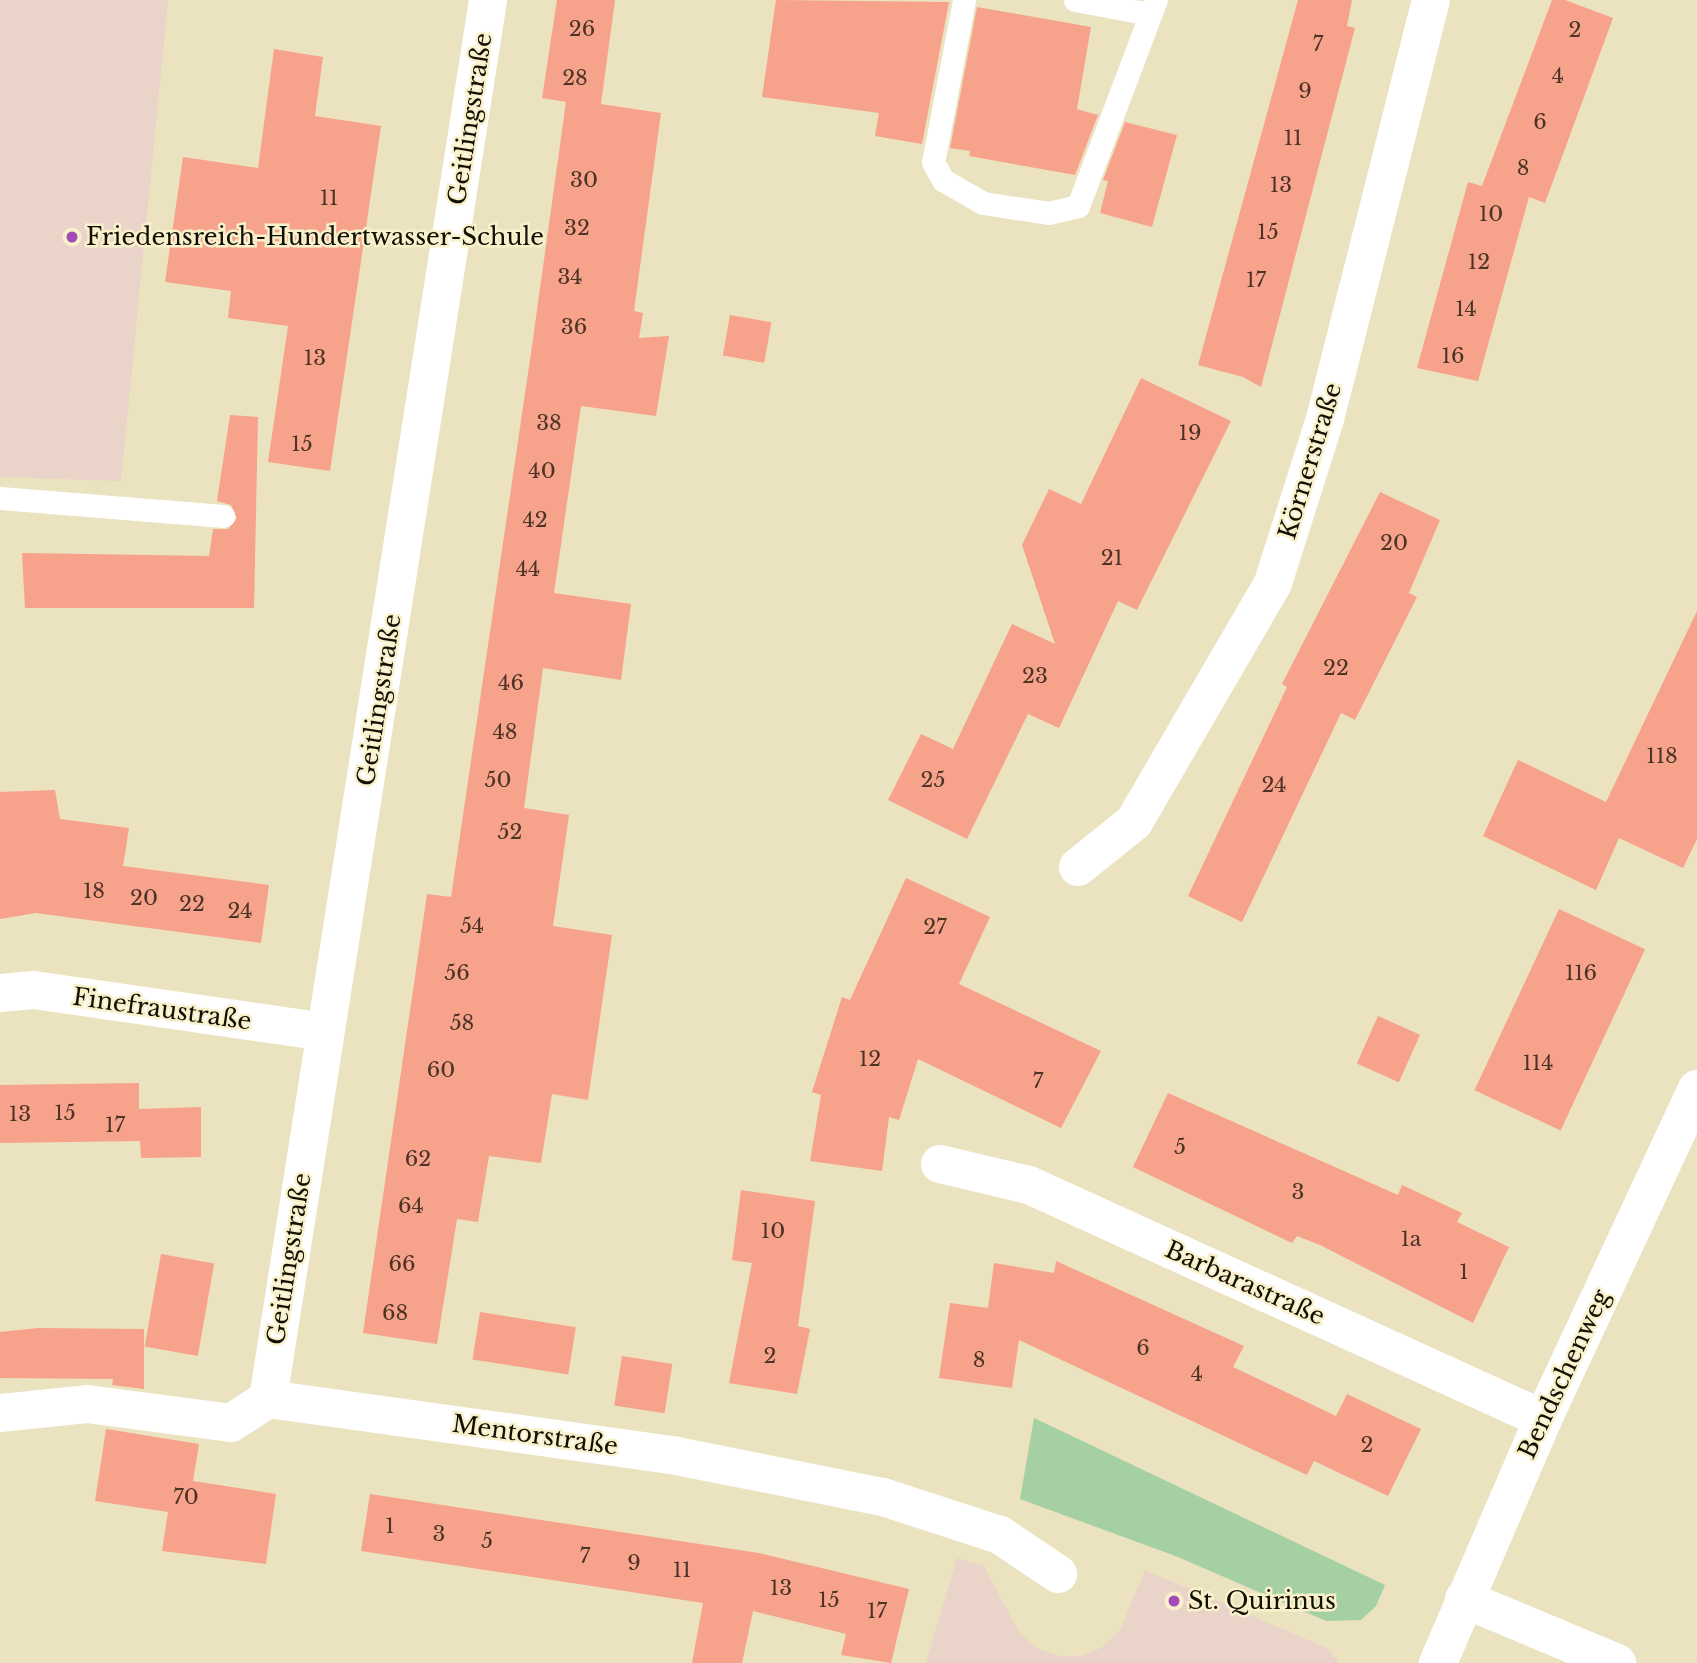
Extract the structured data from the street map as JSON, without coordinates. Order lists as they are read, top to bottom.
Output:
{
  "streets": {
    "street": [
      "Geitlingstraße",
      "Körnerstraße",
      "Finefraustraße",
      "Barbarastraße",
      "Bendschenweg",
      "Mentorstraße"
    ]
  },
  "crossings": [
    ["Geitlingstraße", "Finefraustraße"],
    ["Geitlingstraße", "Mentorstraße"],
    ["Barbarastraße", "Bendschenweg"]
  ],
  "places": ["Friedensreich-Hundertwasser-Schule", "St. Quirinus"],
  "house_numbers": [
    "26",
    "2",
    "7",
    "4",
    "28",
    "9",
    "6",
    "11",
    "8",
    "30",
    "13",
    "11",
    "10",
    "32",
    "15",
    "12",
    "34",
    "17",
    "14",
    "36",
    "16",
    "13",
    "38",
    "19",
    "15",
    "40",
    "42",
    "20",
    "21",
    "44",
    "22",
    "23",
    "46",
    "48",
    "118",
    "50",
    "25",
    "24",
    "52",
    "18",
    "20",
    "22",
    "24",
    "54",
    "27",
    "56",
    "116",
    "58",
    "12",
    "114",
    "60",
    "7",
    "15",
    "13",
    "17",
    "5",
    "62",
    "3",
    "64",
    "10",
    "1a",
    "66",
    "1",
    "68",
    "6",
    "2",
    "8",
    "4",
    "2",
    "70",
    "1",
    "3",
    "5",
    "7",
    "9",
    "11",
    "13",
    "15",
    "17"
  ]
}
